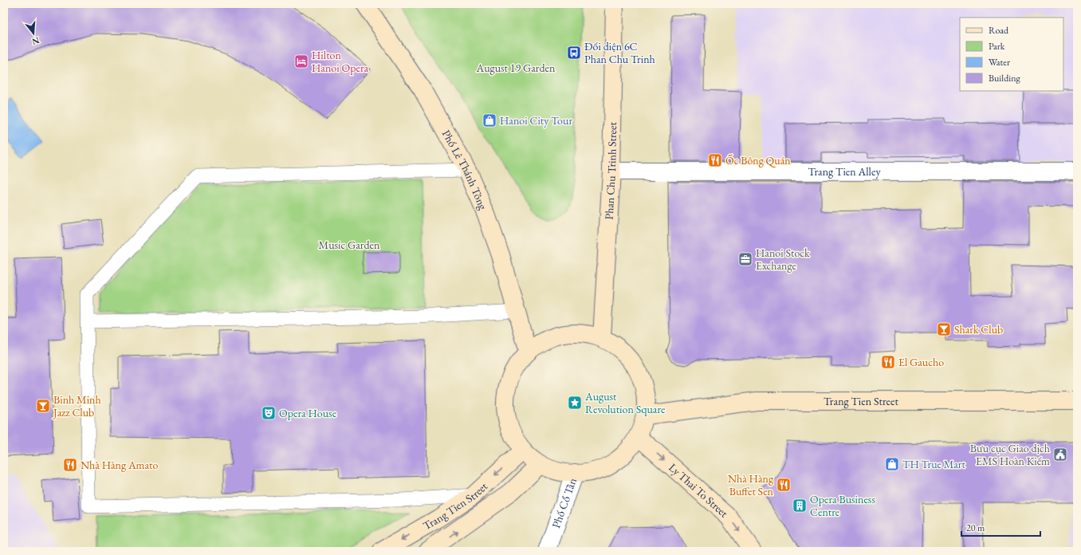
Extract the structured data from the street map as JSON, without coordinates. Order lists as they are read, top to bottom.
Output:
{
  "streets": {
    "main road": [
      "Phố Lê Thánh Tông",
      "Phan Chu Trinh Street",
      "Trang Tien Street",
      "Ly Thai To Street"
    ],
    "street": ["Trang Tien Alley", "Phố Cổ Tân"]
  },
  "crossings": [
    ["Phan Chu Trinh Street", "Trang Tien Alley"]
  ],
  "one_way": ["Ly Thai To Street"],
  "parks": ["August 19 Garden", "Music Garden"],
  "places": {
    "bus stop": ["Đối diện 6C Phan Chu Trinh"],
    "hotel": ["Hilton Hanoi Opera"],
    "shop": ["Hanoi City Tour", "TH True Mart"],
    "restaurant": [
      "Ốc Bông Quán",
      "El Gaucho",
      "Nhà Hàng Amato",
      "Nhà Hàng Buffet Sen"
    ],
    "office": ["Hanoi Stock Exchange"],
    "bar": ["Shark Club", "Binh Minh Jazz Club"],
    "place": ["August Revolution Square"],
    "theatre": ["Opera House"],
    "public building": ["Bưu cục Giao dịch EMS Hoàn Kiếm"],
    "building": ["Opera Business Centre"]
  },
  "legend": [
    "Road",
    "Park",
    "Water",
    "Building"
  ],
  "scale_bar": "20 m",
  "north": "bottom"
}
